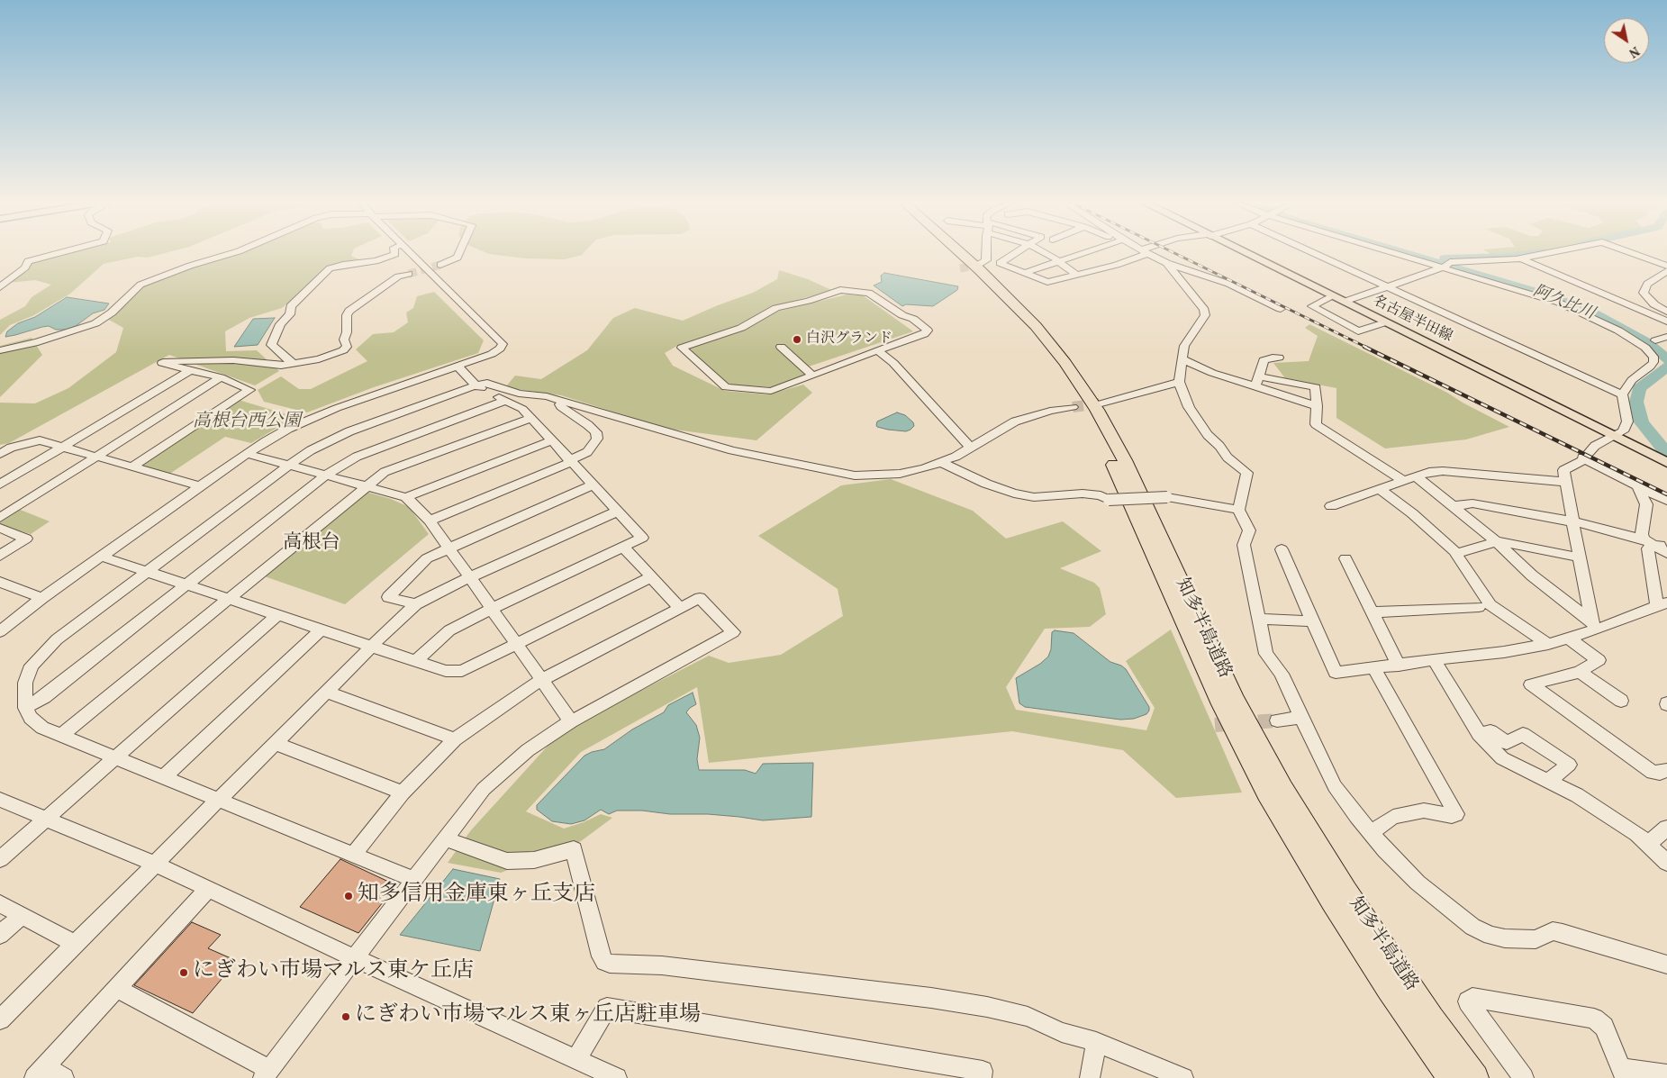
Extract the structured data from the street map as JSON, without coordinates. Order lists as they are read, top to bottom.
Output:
{
  "streets": {
    "highway": ["知多半島道路"],
    "main road": ["名古屋半田線"]
  },
  "districts": ["高根台"],
  "water": ["阿久比川"],
  "parks": ["高根台西公園"],
  "places": [
    "白沢グランド",
    "知多信用金庫東ヶ丘支店",
    "にぎわい市場マルス東ケ丘店",
    "にぎわい市場マルス東ヶ丘店駐車場"
  ],
  "north": "bottom right"
}
